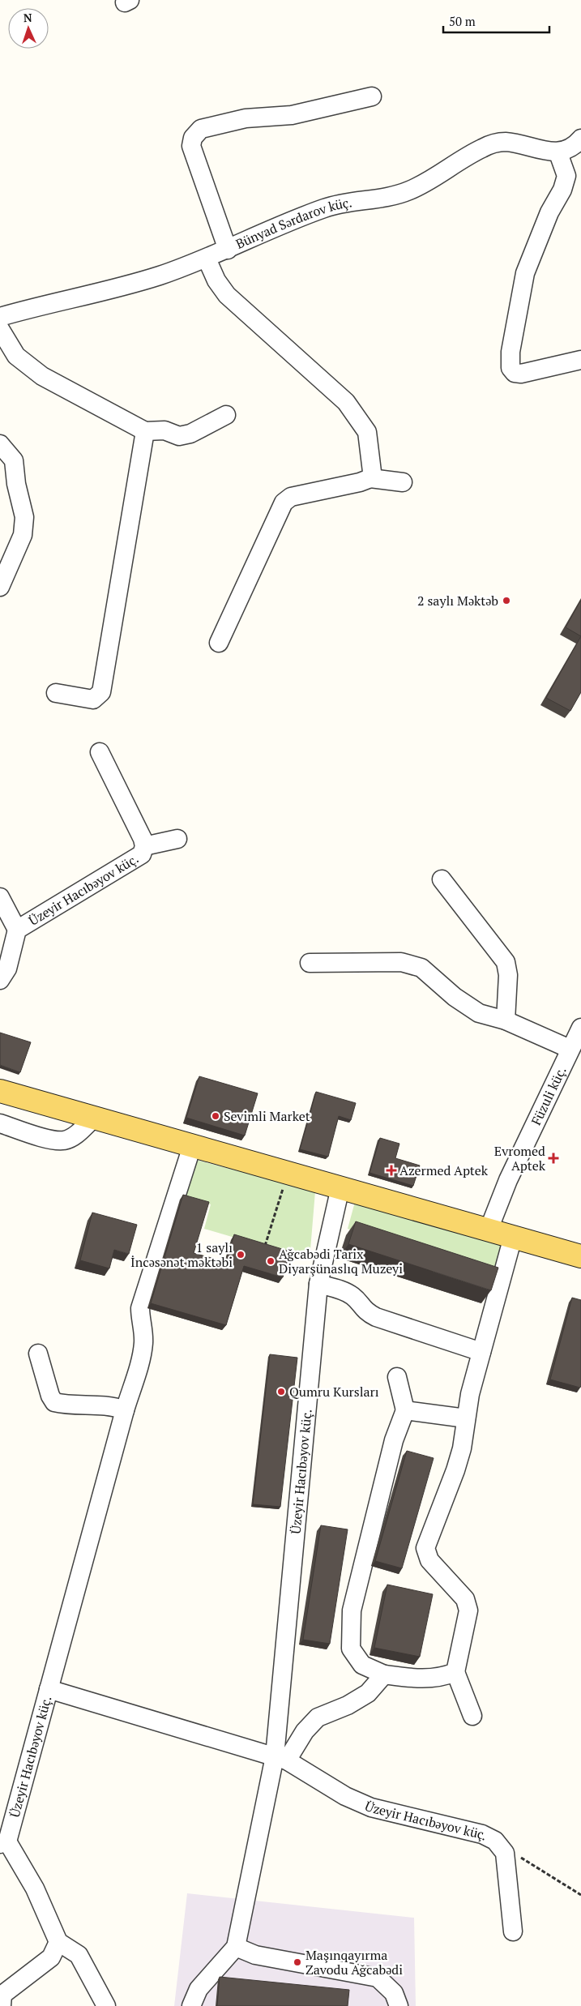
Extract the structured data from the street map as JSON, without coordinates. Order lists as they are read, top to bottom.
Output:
{
  "streets": {
    "street": ["Bünyad Sərdarov küç.", "Üzeyir Hacıbəyov küç.", "Füzuli küç."]
  },
  "places": {
    "other": [
      "2 saylı Məktəb",
      "Sevimli Market",
      "1 saylı İncəsənət məktəbi",
      "Ağcabədi Tarix Diyarşünaslıq Muzeyi",
      "Qumru Kursları",
      "Maşınqayırma Zavodu Ağcabədi"
    ],
    "health": ["Evromed Aptek", "Azermed Aptek"]
  },
  "scale_bar": "50 m",
  "north": "top"
}
